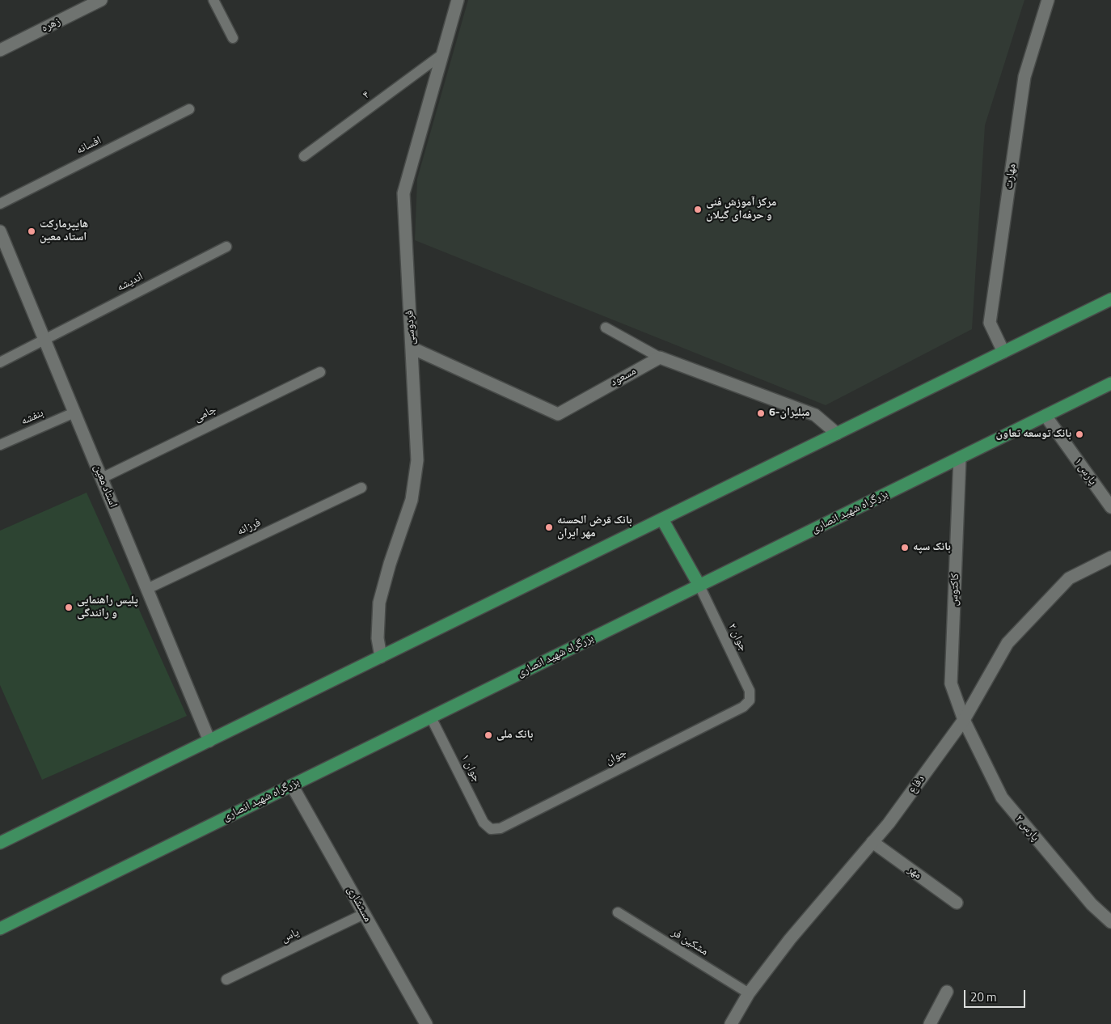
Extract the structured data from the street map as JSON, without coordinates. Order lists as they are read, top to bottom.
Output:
{
  "streets": {
    "main road": ["بزرگراه شهید انصاری"],
    "street": [
      "زهره",
      "مهارت",
      "فردوسی",
      "مسعود",
      "پارس ۱",
      "استاد معین",
      "کاکتوس",
      "دفاع",
      "پارس ۲",
      "مهر",
      "مستشاری"
    ],
    "lane": [
      "۴",
      "افسانه",
      "اندیشه",
      "جامی",
      "بنفشه",
      "فرزانه",
      "جوان ۲",
      "جوان",
      "جوان ۱",
      "یاس",
      "مشکین فر"
    ]
  },
  "crossings": [
    ["۴", "فردوسی"],
    ["اندیشه", "استاد معین"],
    ["فردوسی", "مسعود"],
    ["جامی", "استاد معین"],
    ["بنفشه", "استاد معین"],
    ["پارس ۱", "بزرگراه شهید انصاری"],
    ["استاد معین", "فرزانه"],
    ["بزرگراه شهید انصاری", "کاکتوس"],
    ["بزرگراه شهید انصاری", "جوان ۲"],
    ["بزرگراه شهید انصاری", "جوان ۱"],
    ["بزرگراه شهید انصاری", "مستشاری"],
    ["کاکتوس", "دفاع"],
    ["کاکتوس", "پارس ۲"],
    ["جوان ۲", "جوان"],
    ["جوان", "جوان ۱"],
    ["دفاع", "پارس ۲"],
    ["دفاع", "مهر"],
    ["دفاع", "مشکین فر"],
    ["مستشاری", "یاس"]
  ],
  "places": [
    "مرکز آموزش فنی و حرفه‌ای گیلان",
    "هایپرمارکت استاد معین",
    "مبلیران-6",
    "بانک توسعه تعاون",
    "بانک قرض الحسنه مهر ایران",
    "بانک سپه",
    "پلیس راهنمایی و رانندگی",
    "بانک ملی"
  ],
  "scale_bar": "20 m"
}
